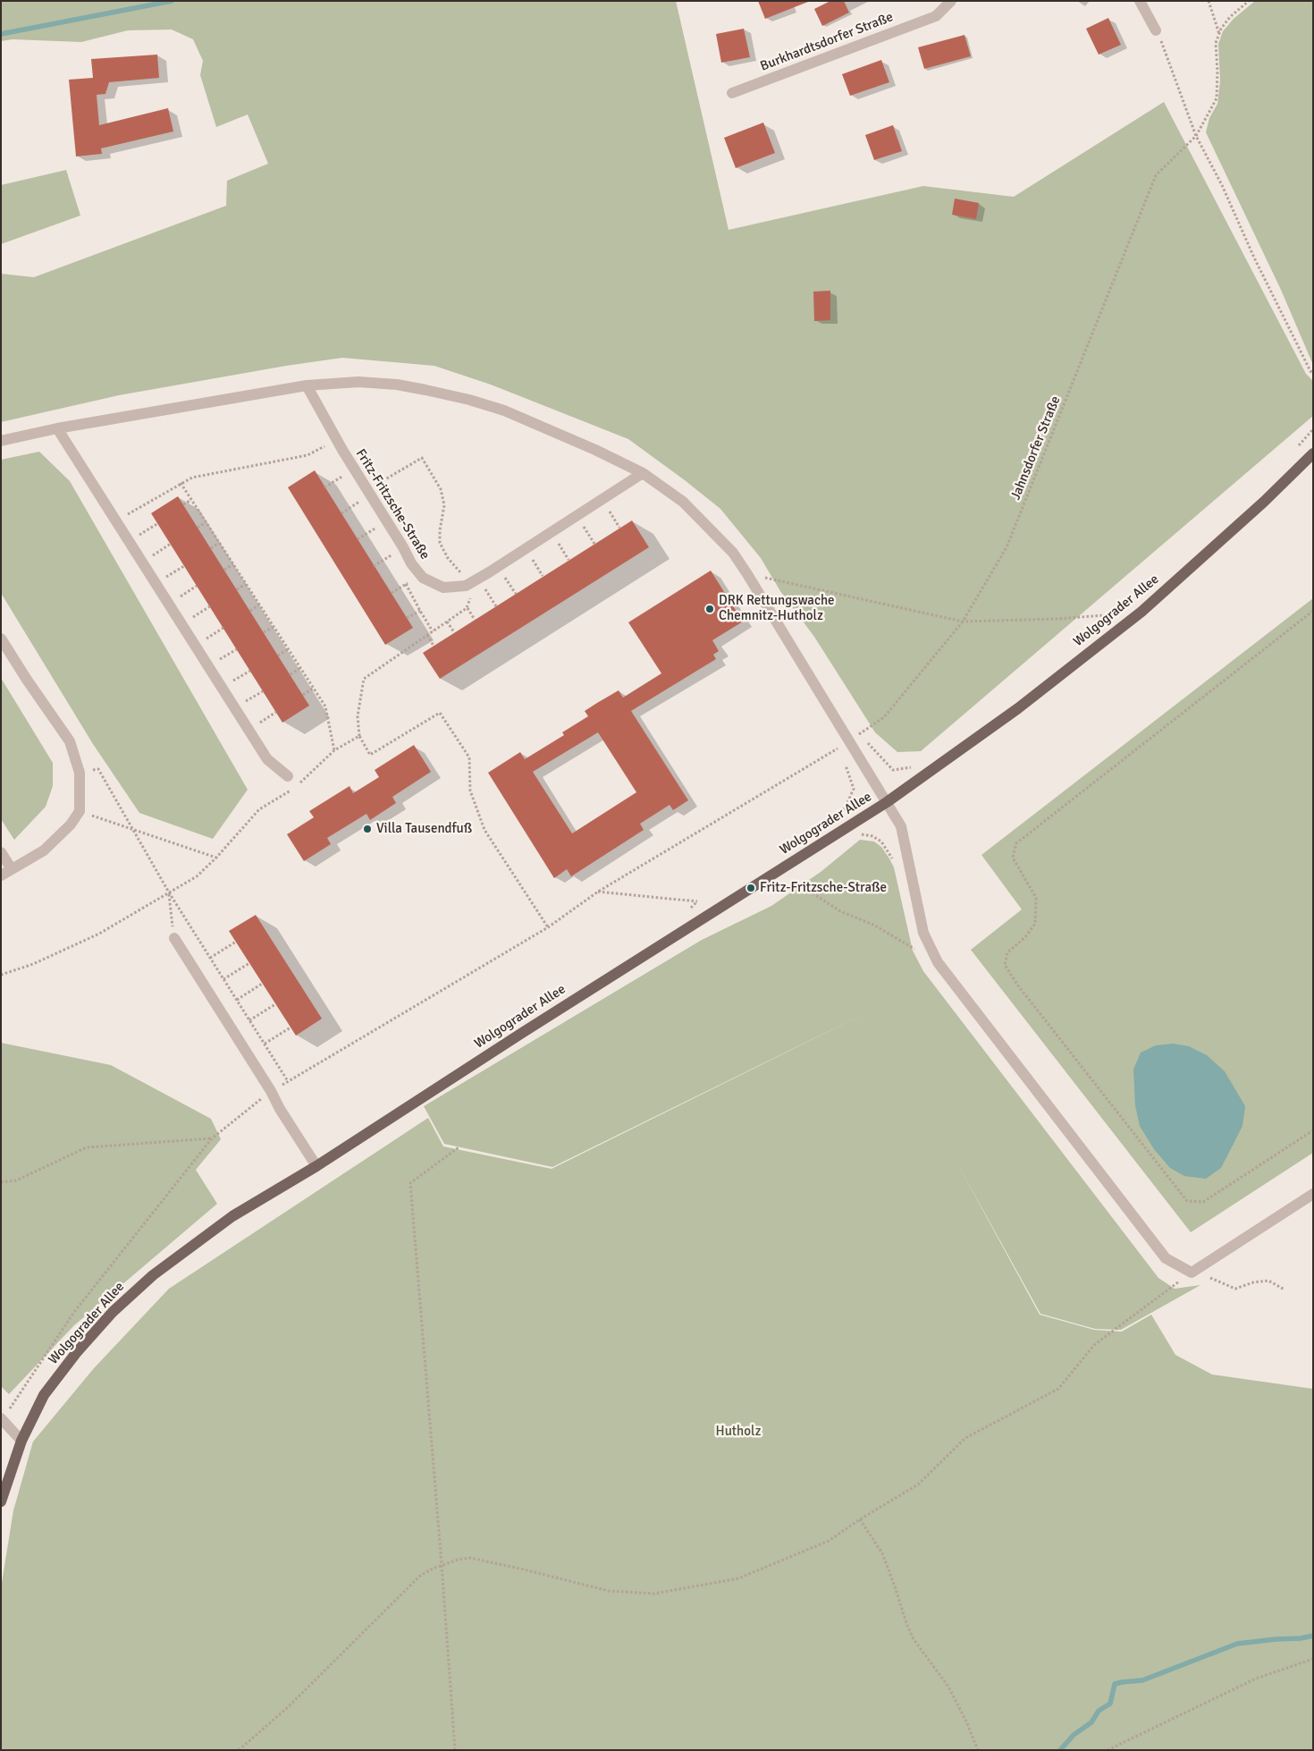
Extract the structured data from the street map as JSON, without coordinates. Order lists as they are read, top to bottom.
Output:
{
  "streets": {
    "main road": ["Wolgograder Allee"],
    "street": ["Burkhardtsdorfer Straße", "Fritz-Fritzsche-Straße"],
    "path": ["Jahnsdorfer Straße"]
  },
  "parks": ["Hutholz"],
  "places": ["DRK Rettungswache Chemnitz-Hutholz", "Villa Tausendfuß", "Fritz-Fritzsche-Straße"]
}
